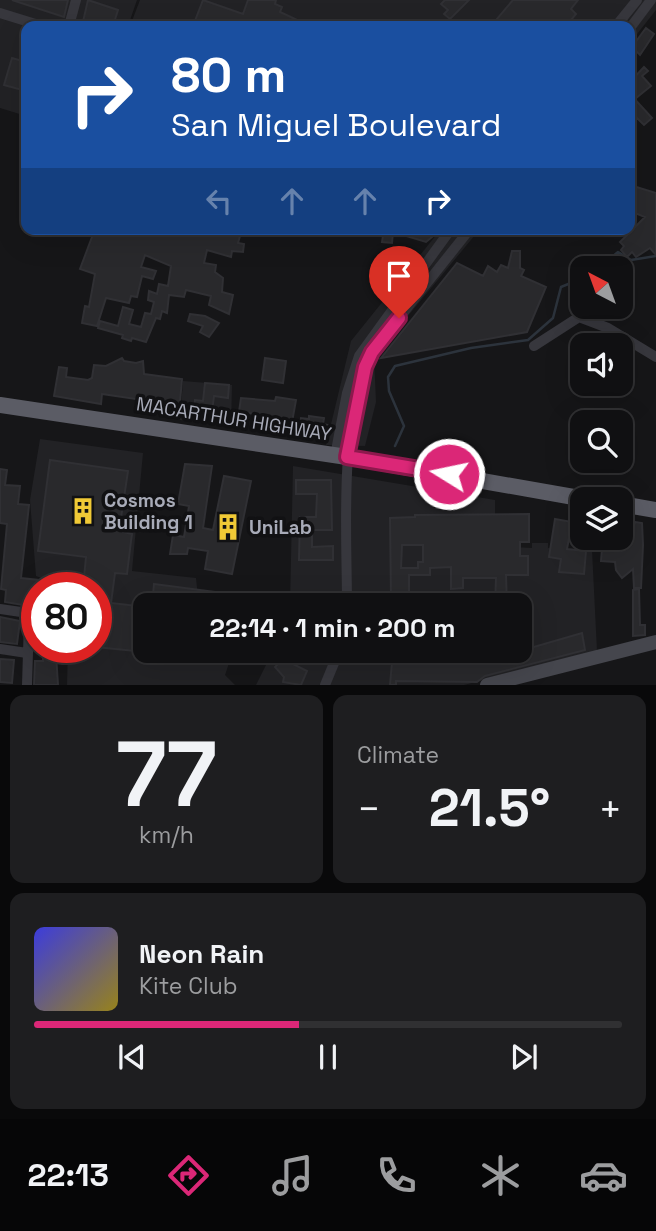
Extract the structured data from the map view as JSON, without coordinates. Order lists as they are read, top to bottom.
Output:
{
  "streets": {
    "highway": ["MACARTHUR HIGHWAY"]
  },
  "places": {
    "building": ["Cosmos Building 1", "UniLab"]
  },
  "north": "top left",
  "page": {
    "turn": ["80 m", "San Miguel Boulevard"],
    "limit": "80",
    "trip": "22:14 · 1 min · 200 m",
    "tile": [
      ["77", "km/h"],
      "Climate"
    ],
    "heat": ["−", "21.5°", "+"],
    "song": ["Neon Rain", "Kite Club"],
    "tabs": "22:13"
  }
}
